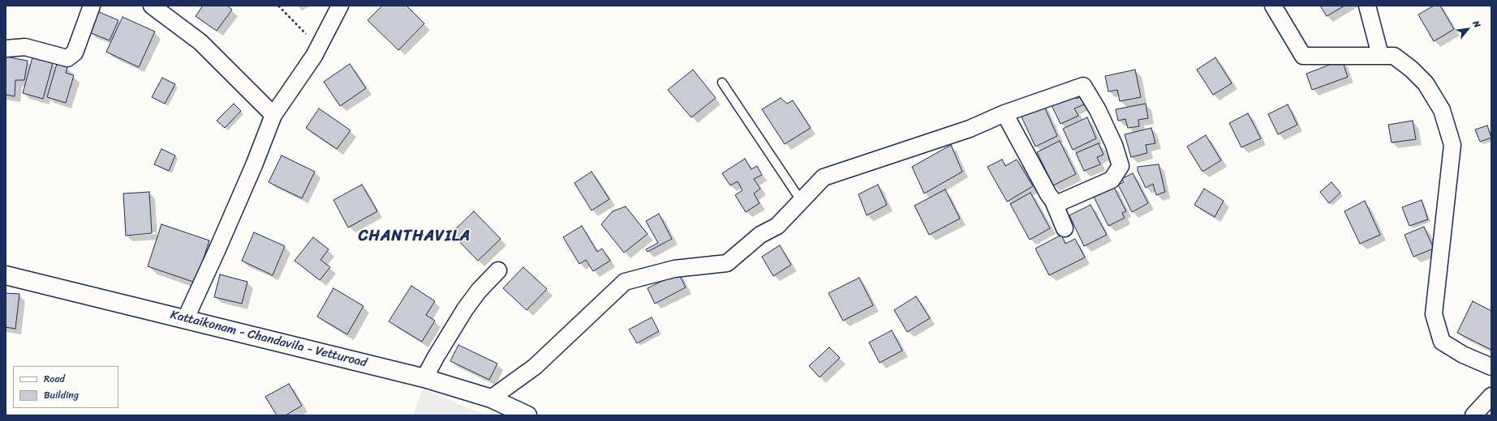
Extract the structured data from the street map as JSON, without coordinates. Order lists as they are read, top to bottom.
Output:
{
  "streets": {
    "main road": ["Kattaikonam - Chandavila - Vetturoad"]
  },
  "districts": ["CHANTHAVILA"],
  "legend": ["Road", "Building"],
  "north": "top right"
}
